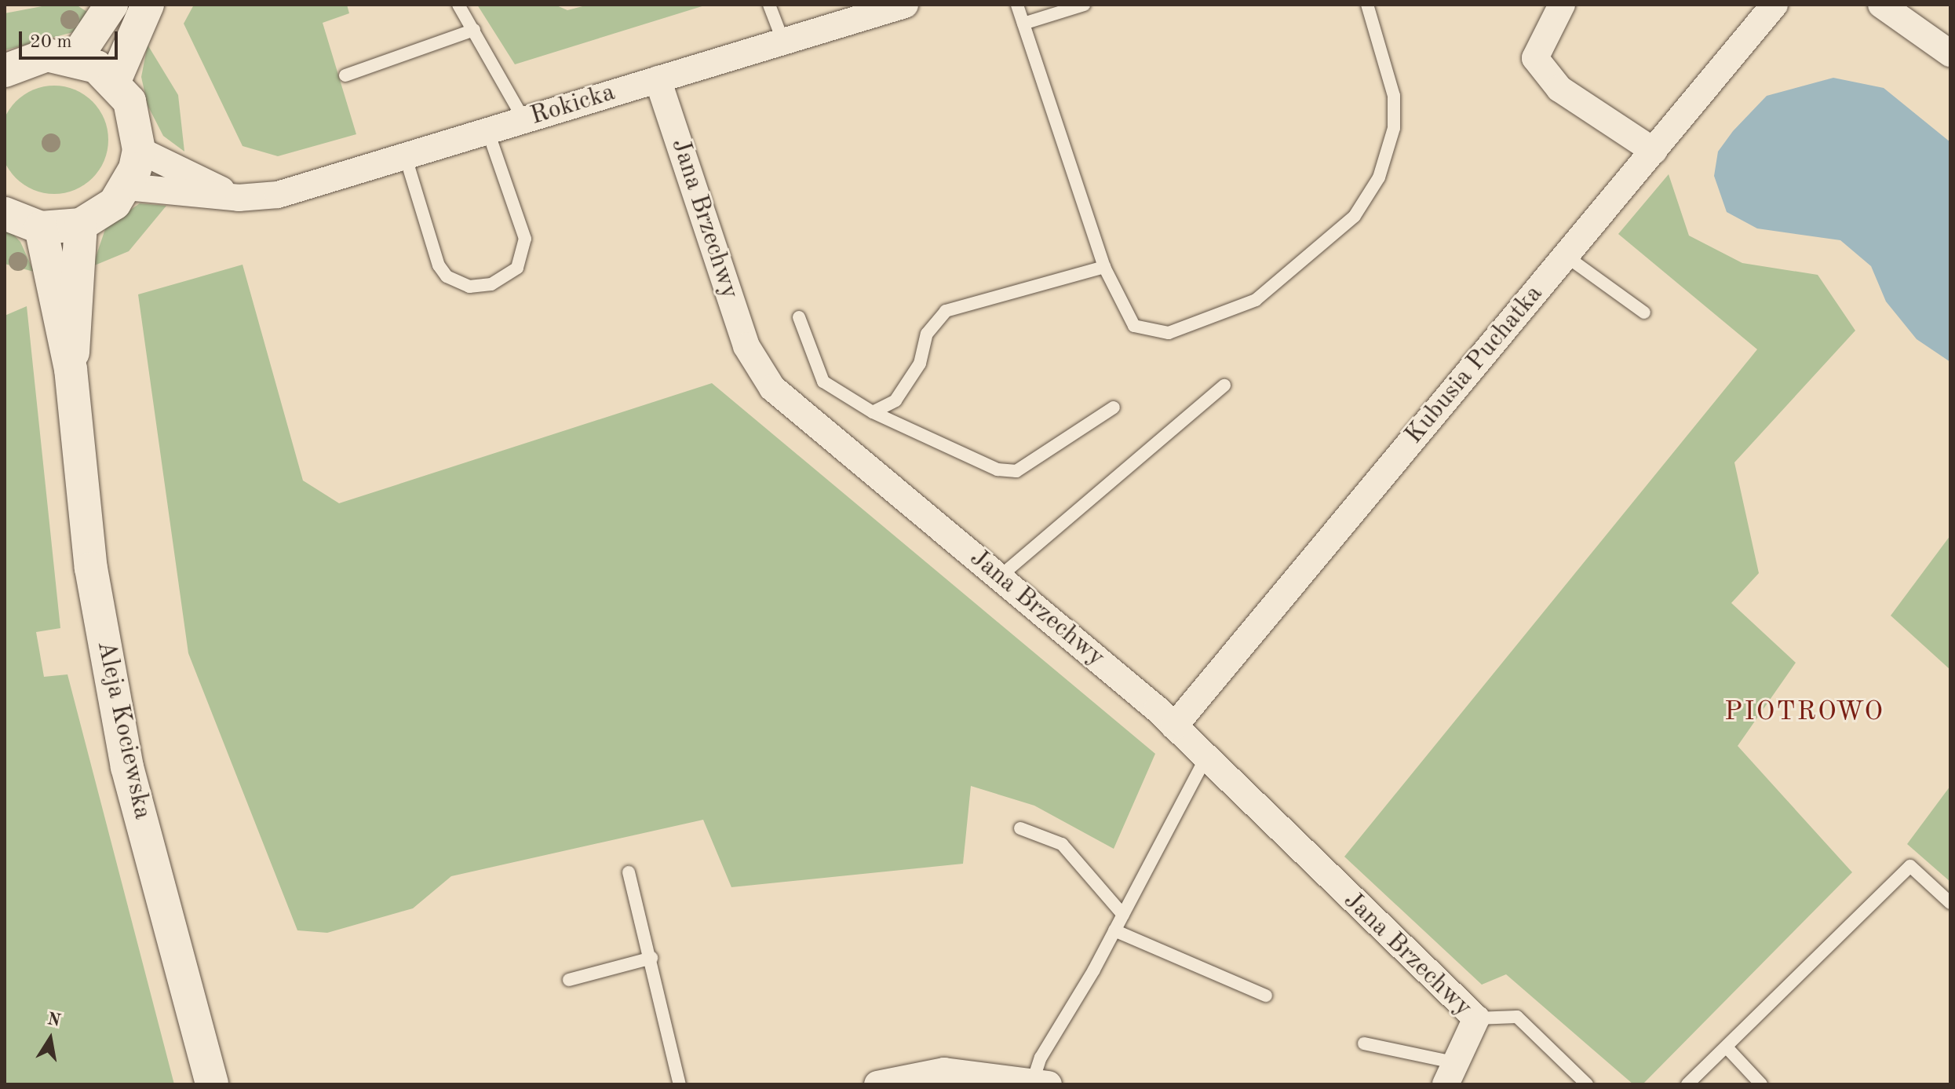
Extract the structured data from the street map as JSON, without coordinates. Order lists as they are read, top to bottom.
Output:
{
  "streets": {
    "street": [
      "Rokicka",
      "Jana Brzechwy",
      "Kubusia Puchatka",
      "Aleja Kociewska"
    ]
  },
  "crossings": [
    ["Rokicka", "Jana Brzechwy"],
    ["Jana Brzechwy", "Kubusia Puchatka"]
  ],
  "districts": ["PIOTROWO"],
  "scale_bar": "20 m",
  "north": "top"
}
